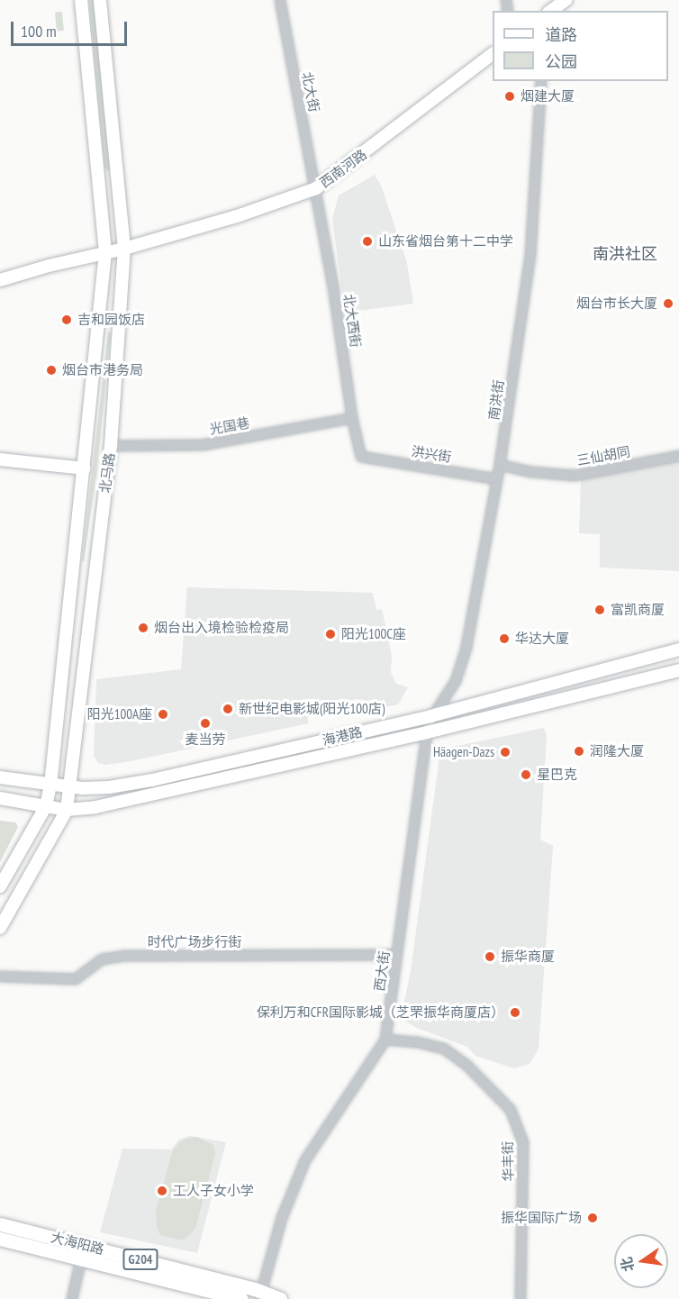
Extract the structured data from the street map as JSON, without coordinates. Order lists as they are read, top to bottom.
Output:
{
  "streets": {
    "highway": ["大海阳路", "G204"],
    "main road": ["西南河路", "北马路", "海港路"],
    "street": [
      "北大街",
      "北大西街",
      "南洪街",
      "光国巷",
      "洪兴街",
      "三仙胡同",
      "时代广场步行街",
      "西大街",
      "华丰街"
    ]
  },
  "crossings": [
    ["北大街", "西南河路"],
    ["北大街", "北大西街"],
    ["西南河路", "北大西街"],
    ["西南河路", "北马路"],
    ["北大西街", "光国巷"],
    ["北大西街", "洪兴街"],
    ["南洪街", "洪兴街"],
    ["南洪街", "三仙胡同"],
    ["南洪街", "海港路"],
    ["南洪街", "西大街"],
    ["光国巷", "北马路"],
    ["北马路", "海港路"],
    ["海港路", "西大街"],
    ["时代广场步行街", "西大街"],
    ["西大街", "华丰街"],
    ["西大街", "大海阳路"]
  ],
  "districts": ["南洪社区"],
  "places": [
    "烟建大厦",
    "山东省烟台第十二中学",
    "烟台市长大厦",
    "吉和园饭店",
    "烟台市港务局",
    "富凯商厦",
    "烟台出入境检验检疫局",
    "阳光100C座",
    "华达大厦",
    "新世纪电影城(阳光100店)",
    "阳光100A座",
    "麦当劳",
    "润隆大厦",
    "Häagen-Dazs",
    "星巴克",
    "振华商厦",
    "保利万和CFR国际影城（芝罘振华商厦店）",
    "工人子女小学",
    "振华国际广场"
  ],
  "legend": ["道路", "公园"],
  "scale_bar": "100 m",
  "north": "left"
}
